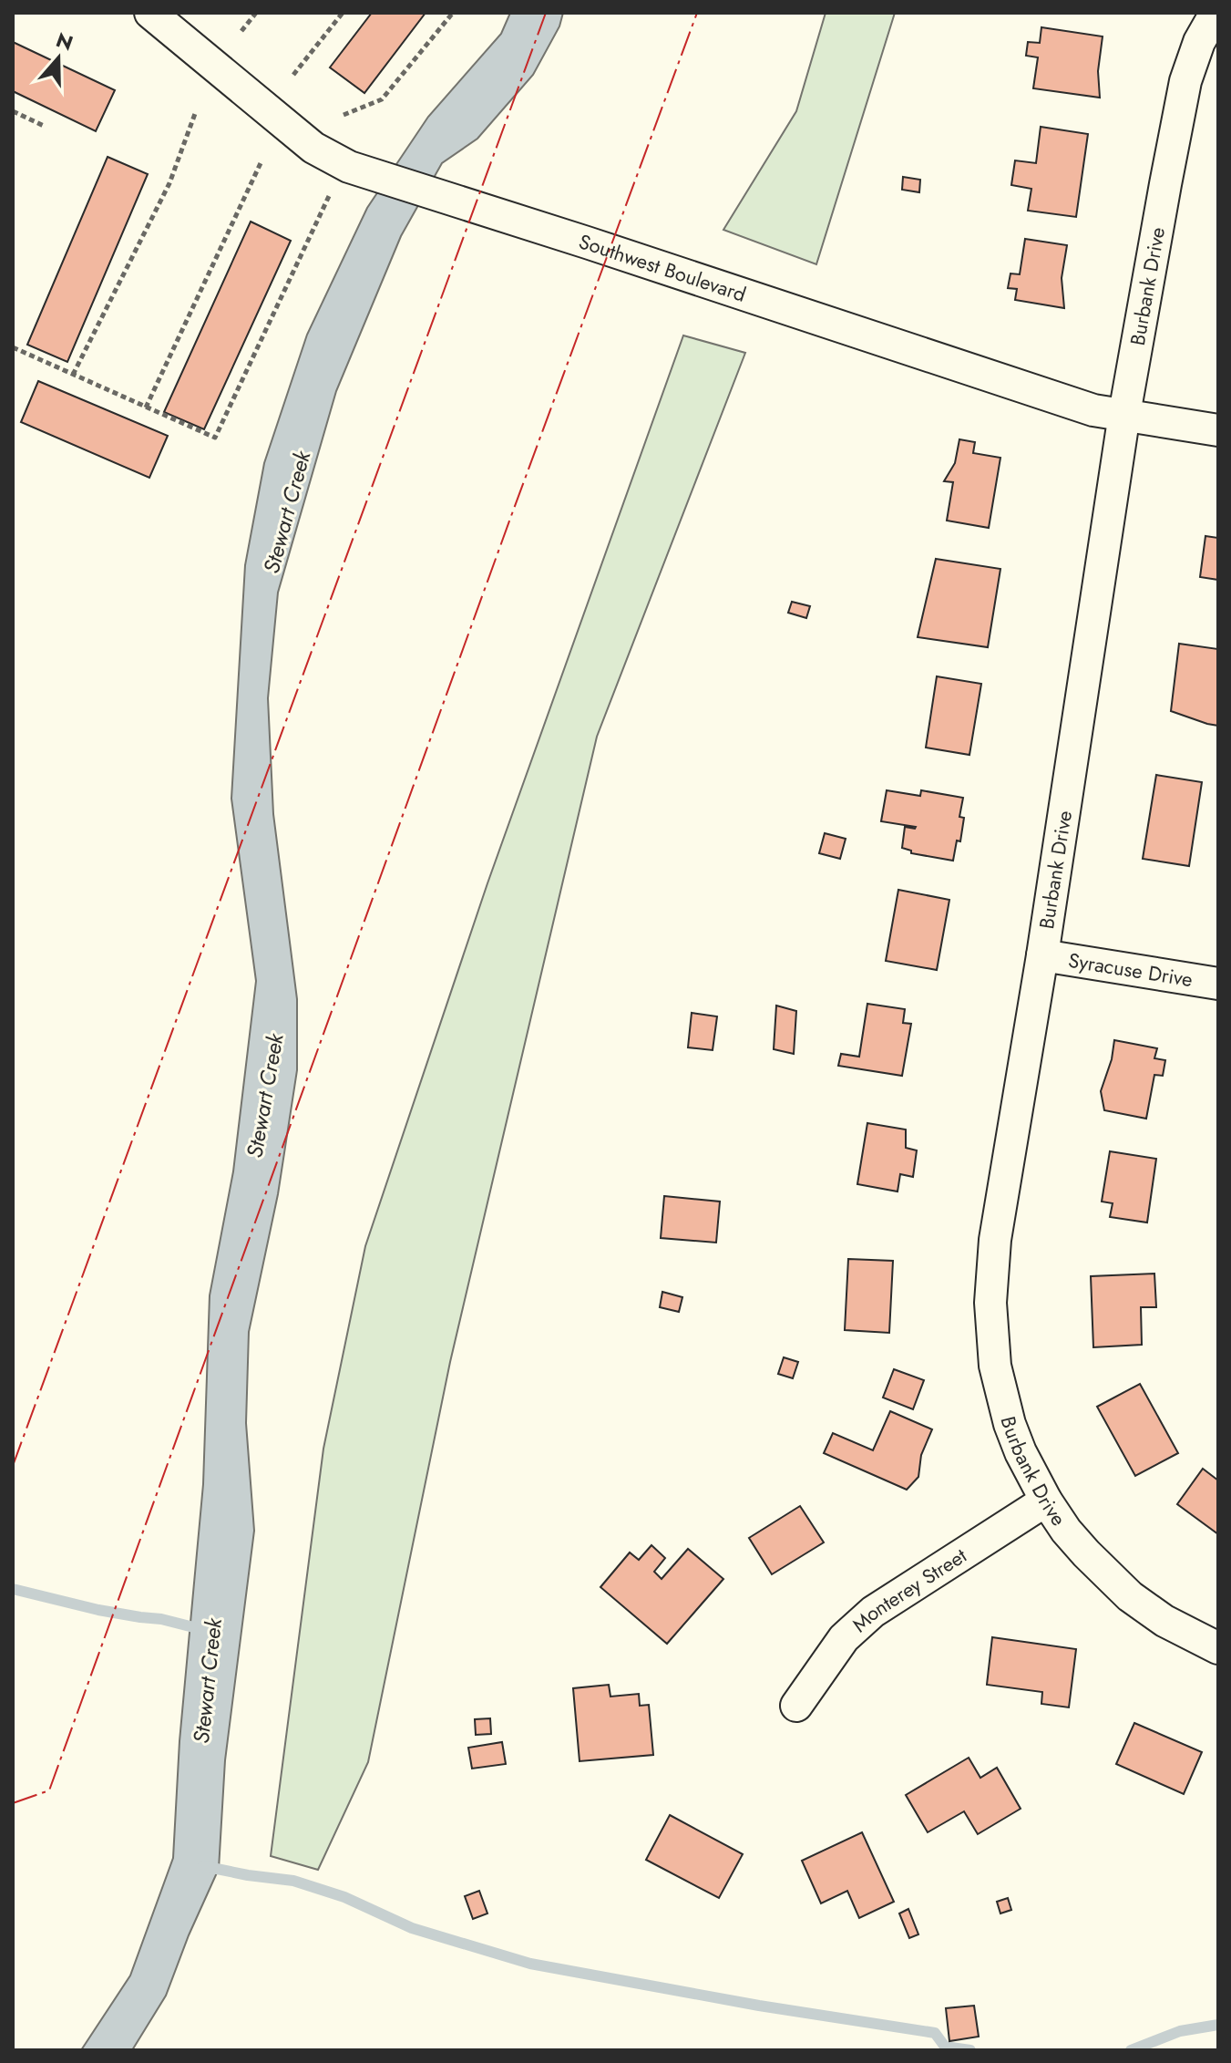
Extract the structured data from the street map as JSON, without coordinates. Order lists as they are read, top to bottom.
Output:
{
  "streets": {
    "street": [
      "Southwest Boulevard",
      "Burbank Drive",
      "Syracuse Drive",
      "Monterey Street"
    ]
  },
  "crossings": [
    ["Southwest Boulevard", "Burbank Drive"],
    ["Burbank Drive", "Syracuse Drive"],
    ["Burbank Drive", "Monterey Street"]
  ],
  "water": ["Stewart Creek"],
  "north": "top"
}
